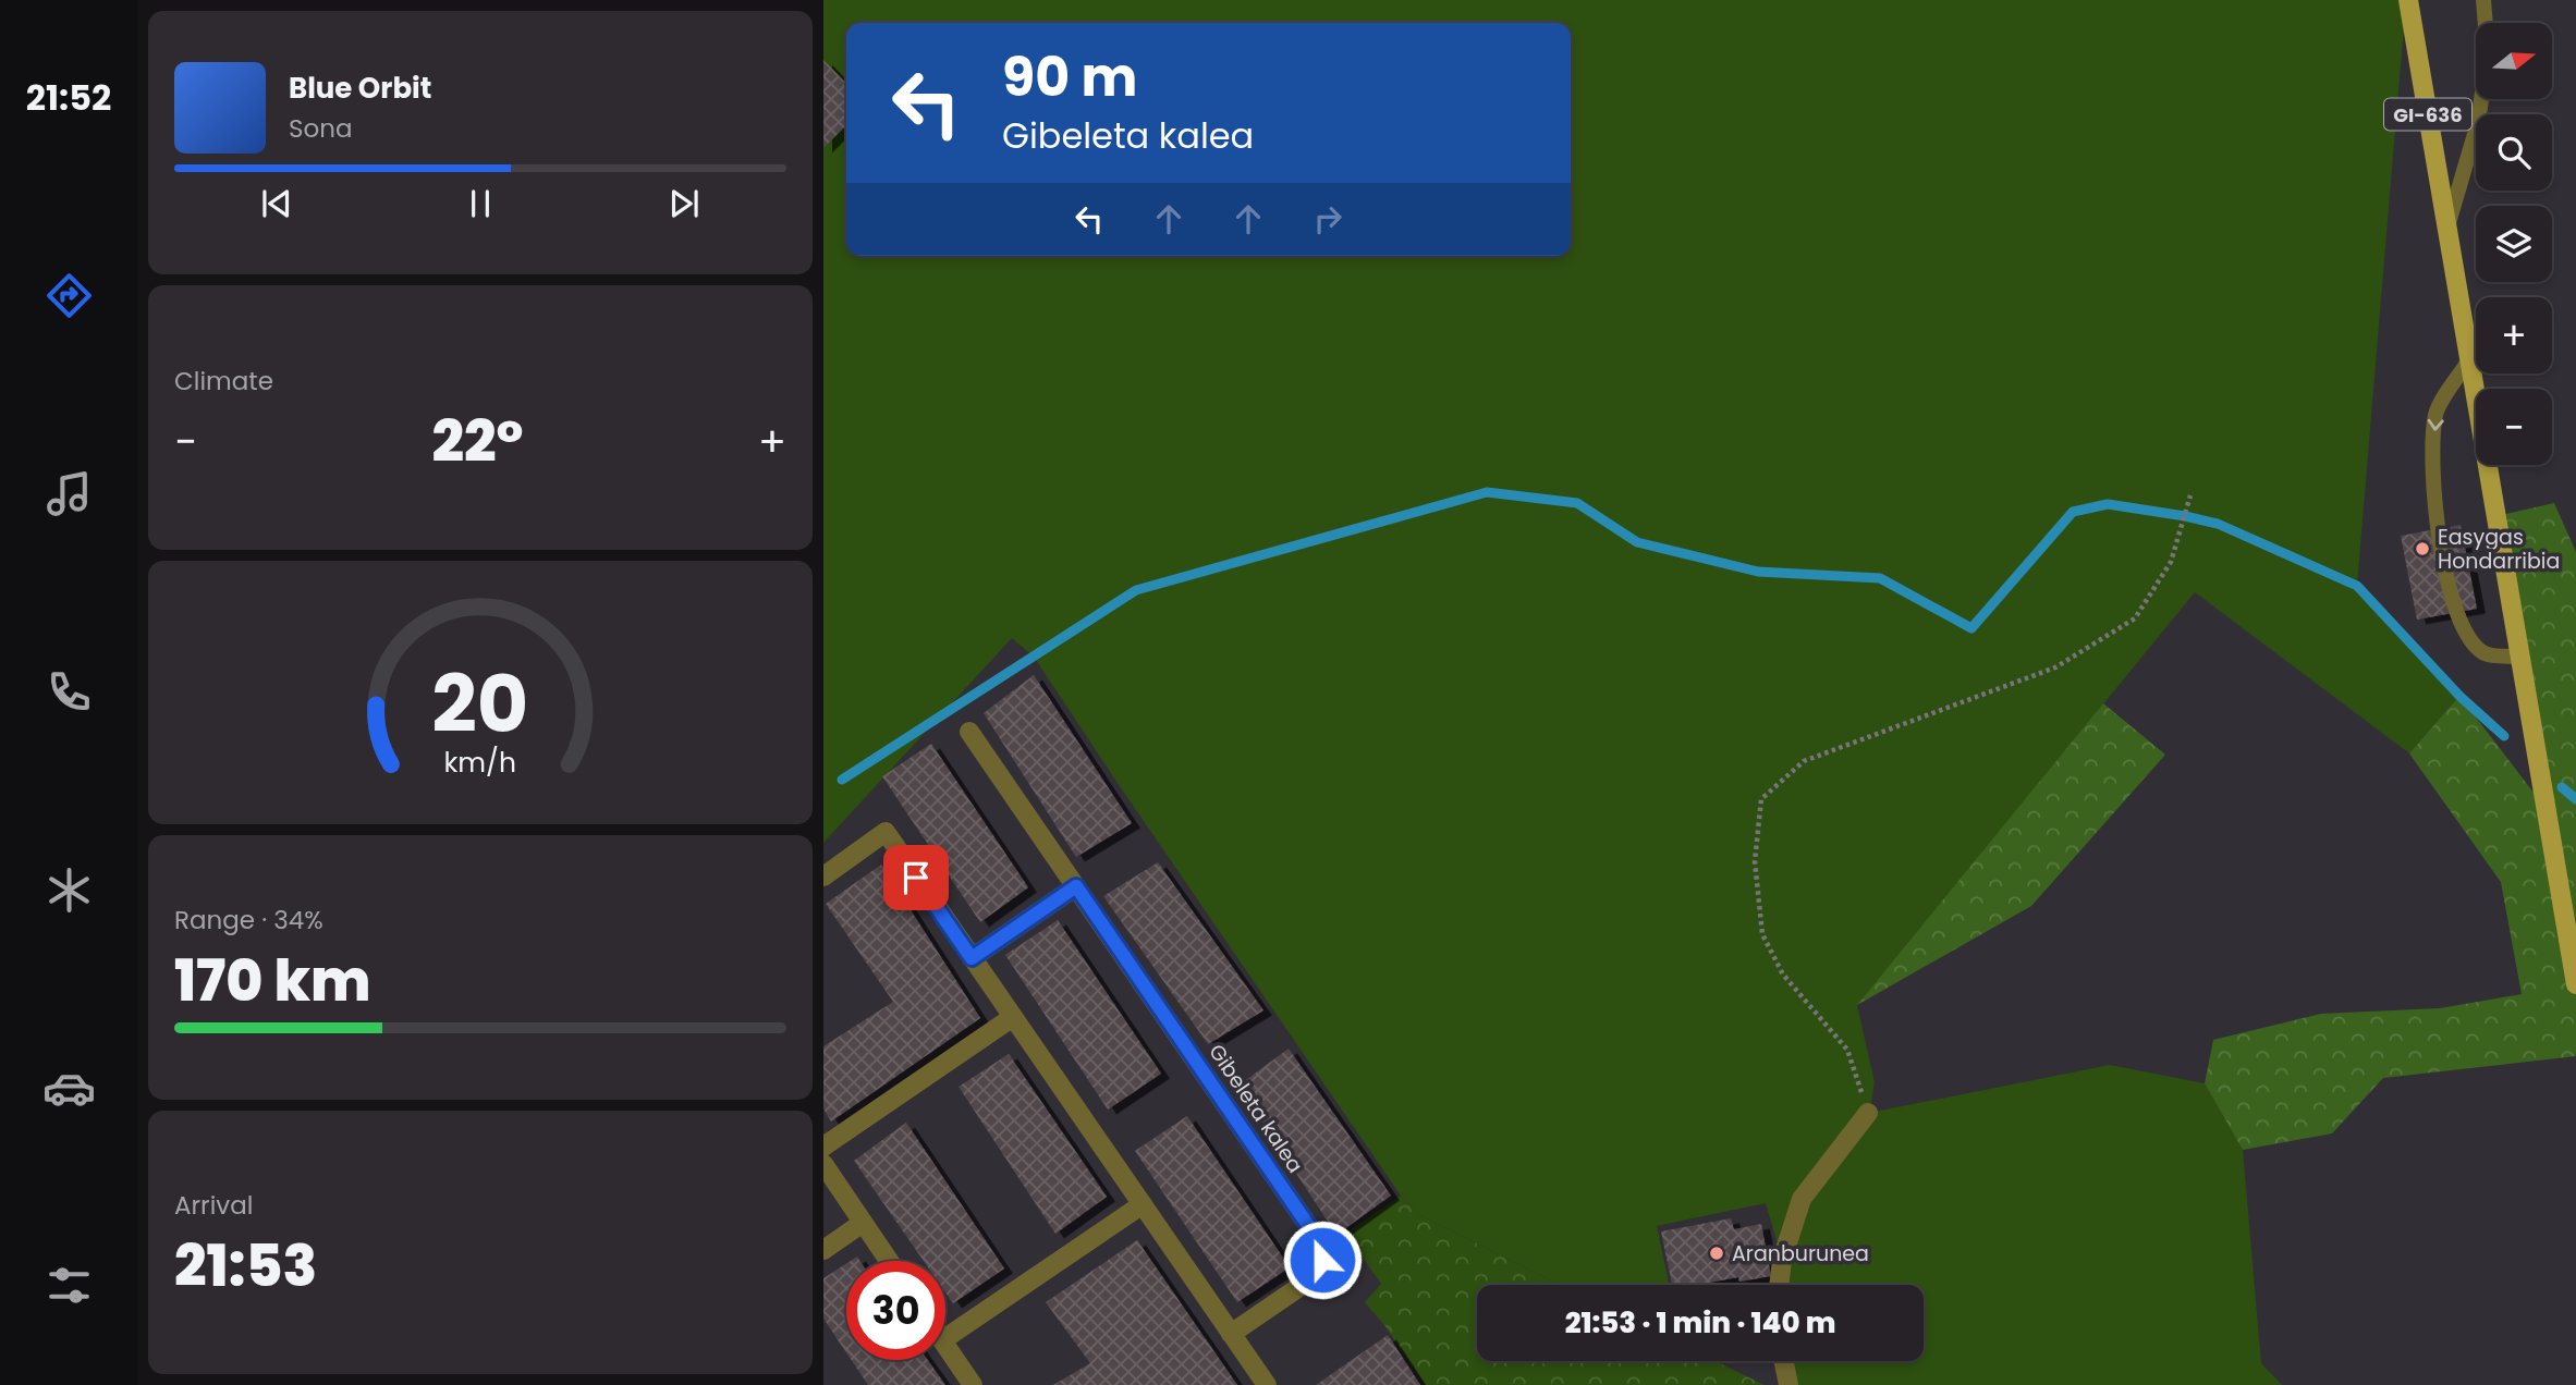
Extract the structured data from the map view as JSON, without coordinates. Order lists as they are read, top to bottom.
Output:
{
  "streets": {
    "main road": ["GI-636"],
    "street": ["Gibeleta kalea"]
  },
  "places": ["Easygas Hondarribia", "Aranburunea"],
  "north": "right",
  "page": {
    "tabs": "21:52",
    "map_buttons": ["+", "−"],
    "turn": ["90 m", "Gibeleta kalea"],
    "song": ["Blue Orbit", "Sona"],
    "tile": [
      "Climate",
      ["Range · 34%", "170 km"],
      ["Arrival", "21:53"]
    ],
    "heat": ["−", "22°", "+"],
    "limit": "30",
    "trip": "21:53 · 1 min · 140 m",
    "gauge": ["20", "km/h"]
  }
}
